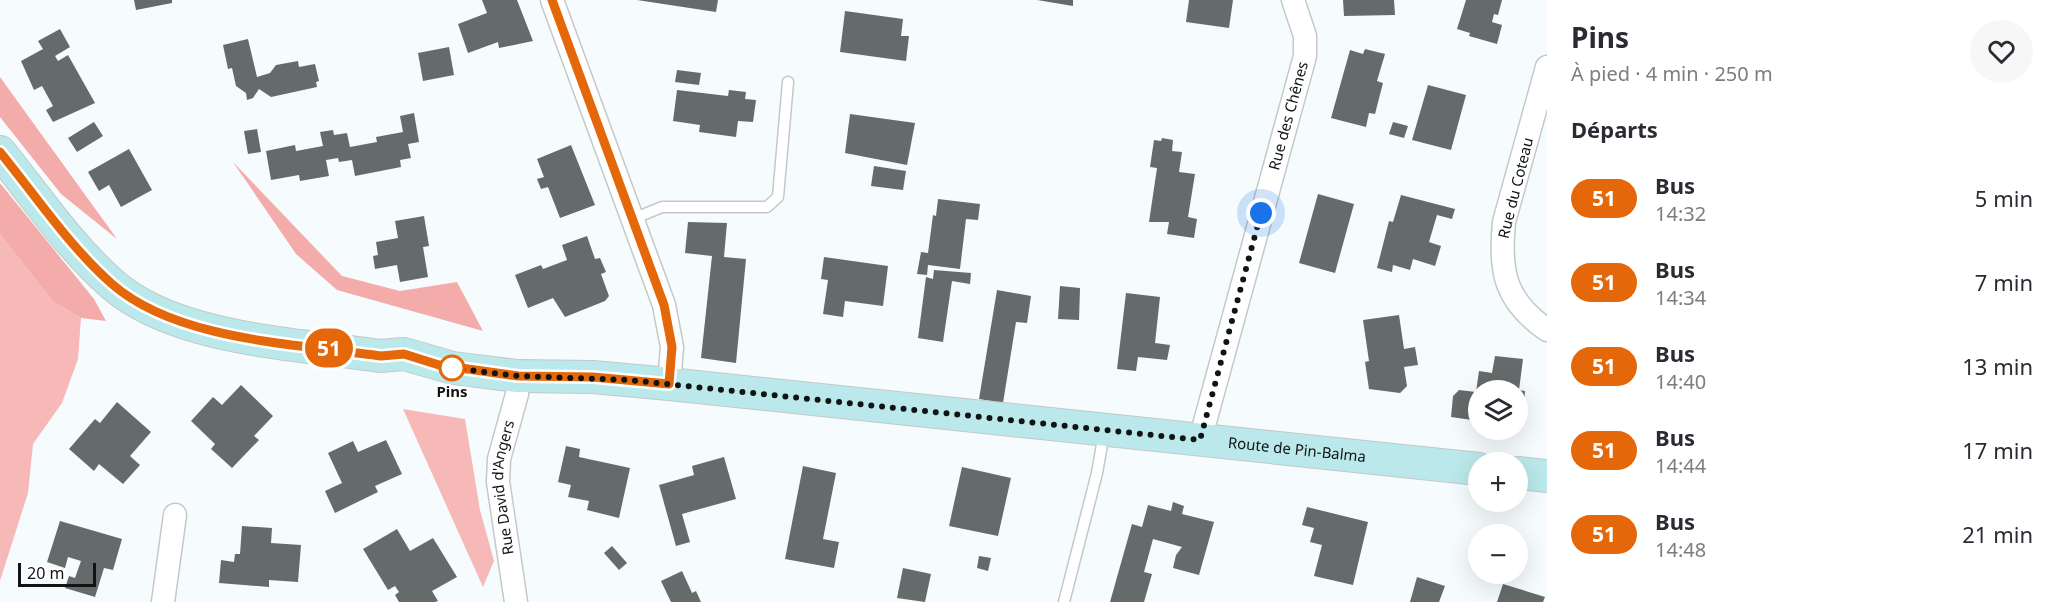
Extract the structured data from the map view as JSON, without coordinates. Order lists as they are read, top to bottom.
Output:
{
  "streets": {
    "street": [
      "Rue des Chênes",
      "Rue du Coteau",
      "Route de Pin-Balma",
      "Rue David d'Angers"
    ]
  },
  "crossings": [
    ["Rue des Chênes", "Route de Pin-Balma"],
    ["Route de Pin-Balma", "Rue David d'Angers"]
  ],
  "places": ["Pins"],
  "lines": ["bus line 51"],
  "scale_bar": "20 m",
  "page": {
    "on_map": "51",
    "heading": [
      ["Pins", "À pied · 4 min · 250 m"],
      "Départs"
    ],
    "list": [
      {
        "mark": "51",
        "name": "Bus",
        "note": "14:32",
        "value": "5 min"
      },
      {
        "mark": "51",
        "name": "Bus",
        "note": "14:34",
        "value": "7 min"
      },
      {
        "mark": "51",
        "name": "Bus",
        "note": "14:40",
        "value": "13 min"
      },
      {
        "mark": "51",
        "name": "Bus",
        "note": "14:44",
        "value": "17 min"
      },
      {
        "mark": "51",
        "name": "Bus",
        "note": "14:48",
        "value": "21 min"
      }
    ],
    "map_buttons": ["+", "−"],
    "scale": "20 m"
  }
}
